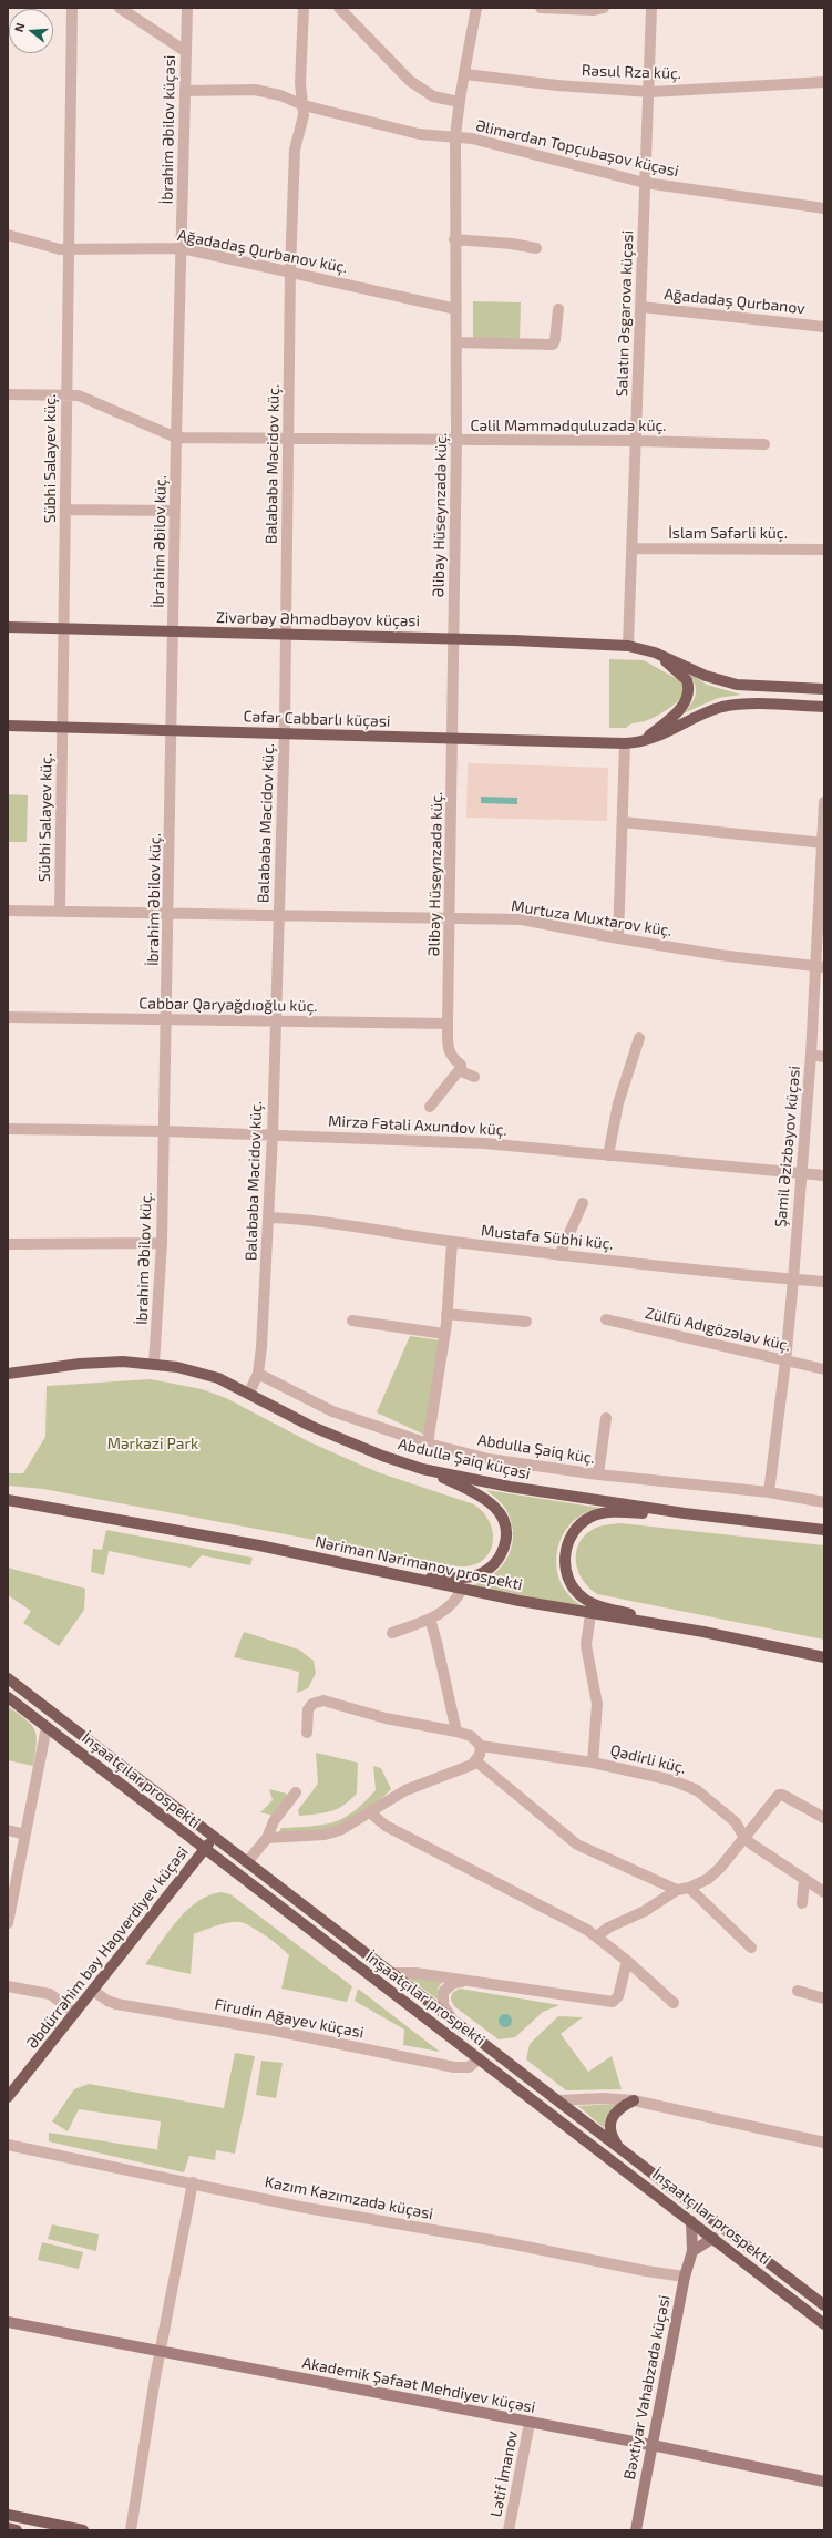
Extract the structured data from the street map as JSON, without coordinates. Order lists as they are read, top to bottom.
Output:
{
  "streets": {
    "main road": [
      "Zivərbəy Əhmədbəyov küçəsi",
      "Cəfər Cabbarlı küçəsi",
      "Abdulla Şaiq küçəsi",
      "Nəriman Nərimanov prospekti",
      "İnşaatçılar prospekti",
      "Əbdürrəhim bəy Haqverdiyev küçəsi"
    ],
    "street": [
      "Rəsul Rza küç.",
      "İbrahim Əbilov küçəsi",
      "Əlimərdan Topçubaşov küçəsi",
      "Ağadadaş Qurbanov küç.",
      "Ağadadaş Qurbanov",
      "Salatın Əsgərova küçəsi",
      "Cəlil Məmmədquluzadə küç.",
      "Sübhi Salayev küç.",
      "Balababa Məcidov küç.",
      "Əlibəy Hüseynzadə küç.",
      "İslam Səfərli küç.",
      "İbrahim Əbilov küç.",
      "Murtuza Muxtarov küç.",
      "Cabbar Qaryağdıoğlu küç.",
      "Mirzə Fətəli Axundov küç.",
      "Şamil Əzizbəyov küçəsi",
      "Mustafa Sübhi küç.",
      "Zülfü Adıgözələv küç.",
      "Abdulla Şaiq küç.",
      "Qədirli küç.",
      "Firudin Ağayev küçəsi",
      "Kazım Kazımzadə küçəsi",
      "Akademik Şəfaət Mehdiyev küçəsi",
      "Bəxtiyar Vahabzadə küçəsi",
      "Lətif İmanov"
    ]
  },
  "crossings": [
    ["Rəsul Rza küç.", "Salatın Əsgərova küçəsi"],
    ["Rəsul Rza küç.", "Əlibəy Hüseynzadə küç."],
    ["İbrahim Əbilov küçəsi", "Əlimərdan Topçubaşov küçəsi"],
    ["İbrahim Əbilov küçəsi", "Ağadadaş Qurbanov küç."],
    ["İbrahim Əbilov küçəsi", "Cəlil Məmmədquluzadə küç."],
    ["İbrahim Əbilov küçəsi", "İbrahim Əbilov küç."],
    ["Əlimərdan Topçubaşov küçəsi", "Salatın Əsgərova küçəsi"],
    ["Əlimərdan Topçubaşov küçəsi", "Balababa Məcidov küç."],
    ["Əlimərdan Topçubaşov küçəsi", "Əlibəy Hüseynzadə küç."],
    ["Ağadadaş Qurbanov küç.", "Sübhi Salayev küç."],
    ["Ağadadaş Qurbanov küç.", "Balababa Məcidov küç."],
    ["Ağadadaş Qurbanov küç.", "Əlibəy Hüseynzadə küç."],
    ["Ağadadaş Qurbanov", "Salatın Əsgərova küçəsi"],
    ["Salatın Əsgərova küçəsi", "Cəlil Məmmədquluzadə küç."],
    ["Salatın Əsgərova küçəsi", "İslam Səfərli küç."],
    ["Salatın Əsgərova küçəsi", "Zivərbəy Əhmədbəyov küçəsi"],
    ["Cəlil Məmmədquluzadə küç.", "Sübhi Salayev küç."],
    ["Cəlil Məmmədquluzadə küç.", "Balababa Məcidov küç."],
    ["Cəlil Məmmədquluzadə küç.", "Əlibəy Hüseynzadə küç."],
    ["Cəlil Məmmədquluzadə küç.", "İbrahim Əbilov küç."],
    ["Sübhi Salayev küç.", "Zivərbəy Əhmədbəyov küçəsi"],
    ["Sübhi Salayev küç.", "Cəfər Cabbarlı küçəsi"],
    ["Sübhi Salayev küç.", "Murtuza Muxtarov küç."],
    ["Balababa Məcidov küç.", "Zivərbəy Əhmədbəyov küçəsi"],
    ["Balababa Məcidov küç.", "Cəfər Cabbarlı küçəsi"],
    ["Balababa Məcidov küç.", "Murtuza Muxtarov küç."],
    ["Balababa Məcidov küç.", "Cabbar Qaryağdıoğlu küç."],
    ["Balababa Məcidov küç.", "Mirzə Fətəli Axundov küç."],
    ["Balababa Məcidov küç.", "Mustafa Sübhi küç."],
    ["Balababa Məcidov küç.", "Abdulla Şaiq küç."],
    ["Balababa Məcidov küç.", "Abdulla Şaiq küçəsi"],
    ["Əlibəy Hüseynzadə küç.", "Zivərbəy Əhmədbəyov küçəsi"],
    ["Əlibəy Hüseynzadə küç.", "Cəfər Cabbarlı küçəsi"],
    ["Əlibəy Hüseynzadə küç.", "Murtuza Muxtarov küç."],
    ["Əlibəy Hüseynzadə küç.", "Cabbar Qaryağdıoğlu küç."],
    ["İbrahim Əbilov küç.", "Zivərbəy Əhmədbəyov küçəsi"],
    ["İbrahim Əbilov küç.", "Cəfər Cabbarlı küçəsi"],
    ["İbrahim Əbilov küç.", "Murtuza Muxtarov küç."],
    ["İbrahim Əbilov küç.", "Cabbar Qaryağdıoğlu küç."],
    ["İbrahim Əbilov küç.", "Mirzə Fətəli Axundov küç."],
    ["İbrahim Əbilov küç.", "Abdulla Şaiq küçəsi"],
    ["Murtuza Muxtarov küç.", "Şamil Əzizbəyov küçəsi"],
    ["Mirzə Fətəli Axundov küç.", "Şamil Əzizbəyov küçəsi"],
    ["Şamil Əzizbəyov küçəsi", "Mustafa Sübhi küç."],
    ["Şamil Əzizbəyov küçəsi", "Zülfü Adıgözələv küç."],
    ["Şamil Əzizbəyov küçəsi", "Abdulla Şaiq küç."],
    ["İnşaatçılar prospekti", "Əbdürrəhim bəy Haqverdiyev küçəsi"],
    ["İnşaatçılar prospekti", "Firudin Ağayev küçəsi"],
    ["İnşaatçılar prospekti", "Bəxtiyar Vahabzadə küçəsi"],
    ["Əbdürrəhim bəy Haqverdiyev küçəsi", "Firudin Ağayev küçəsi"],
    ["Kazım Kazımzadə küçəsi", "Bəxtiyar Vahabzadə küçəsi"],
    ["Akademik Şəfaət Mehdiyev küçəsi", "Bəxtiyar Vahabzadə küçəsi"],
    ["Akademik Şəfaət Mehdiyev küçəsi", "Lətif İmanov"]
  ],
  "parks": ["Mərkəzi Park"],
  "north": "left"
}
